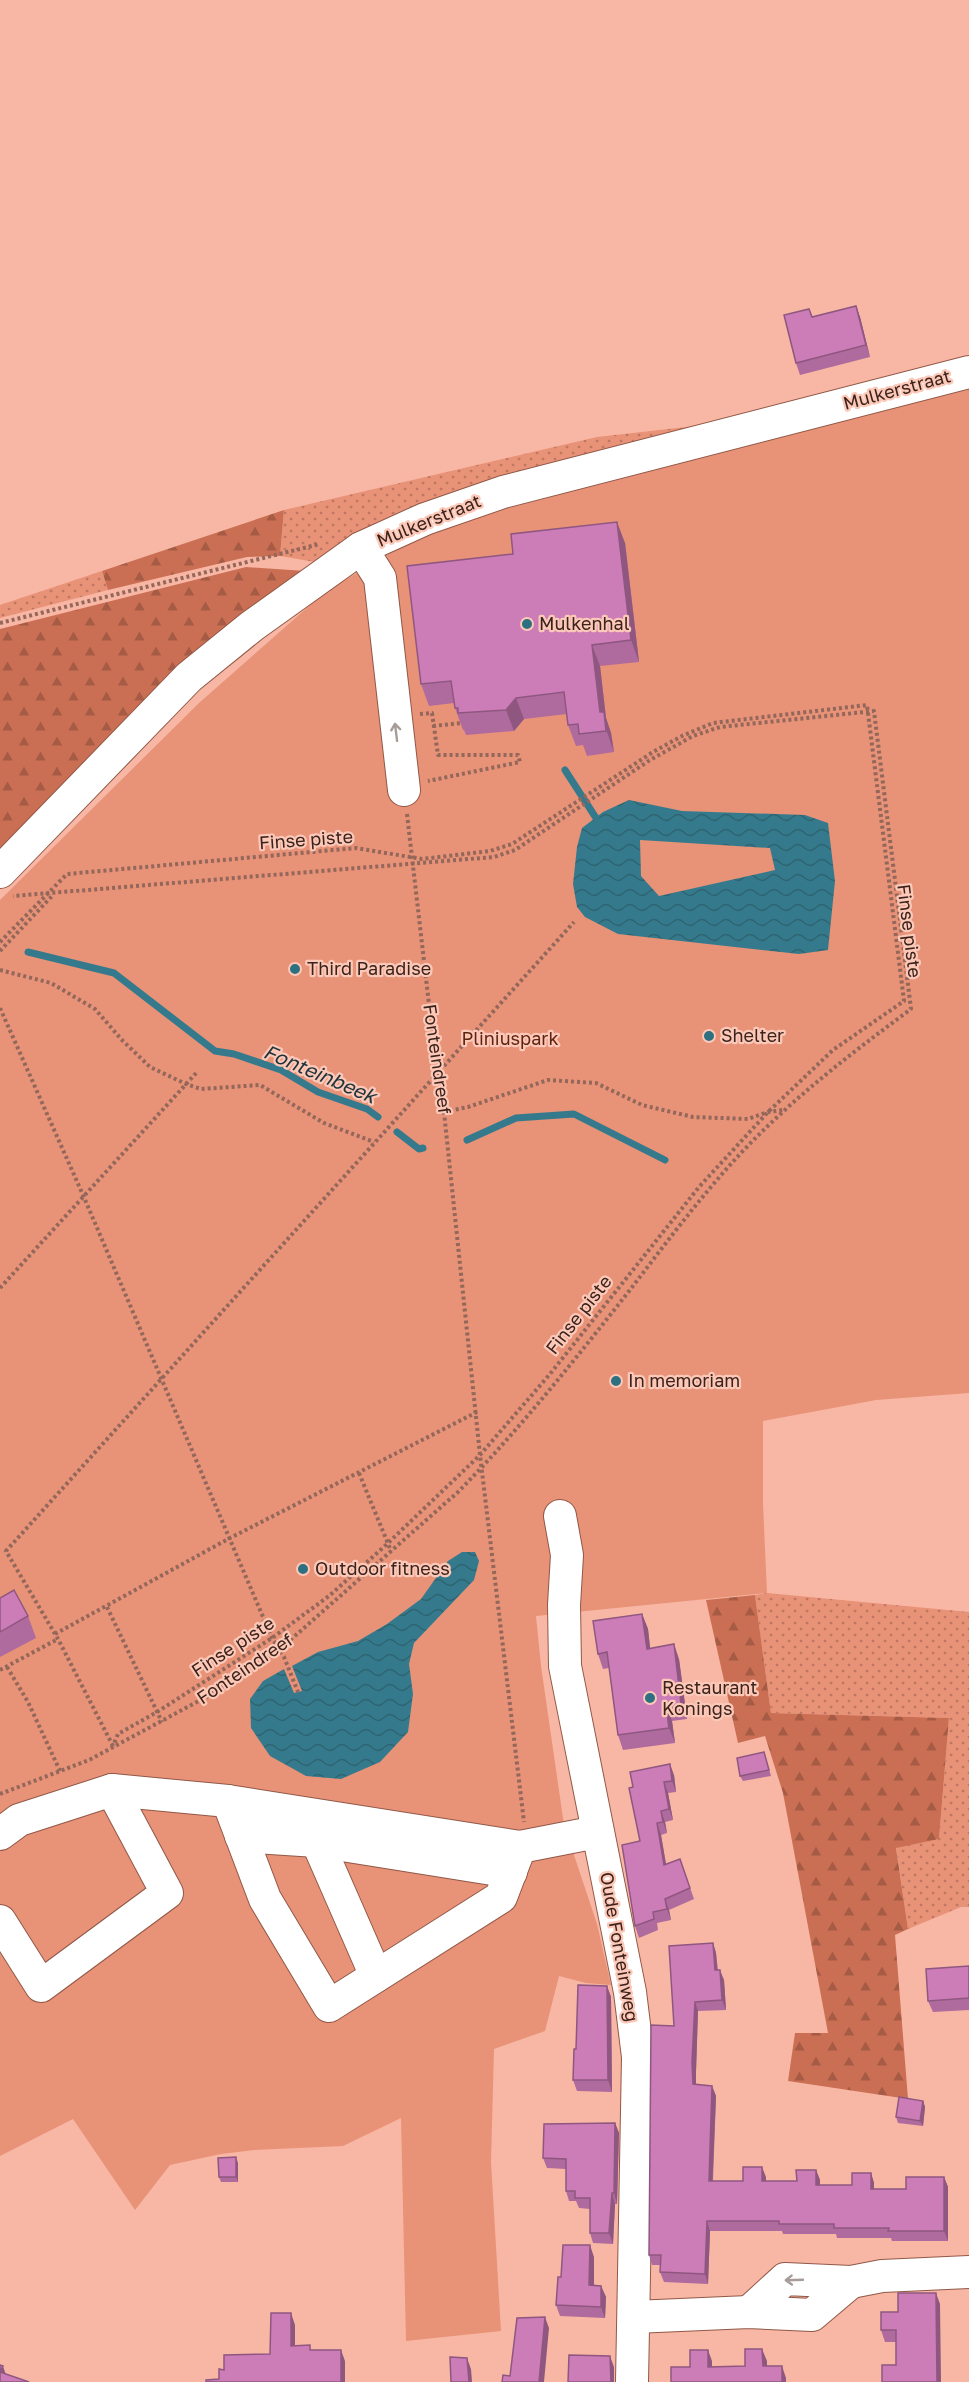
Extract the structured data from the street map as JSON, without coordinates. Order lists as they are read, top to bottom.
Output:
{
  "streets": {
    "street": ["Mulkerstraat", "Oude Fonteinweg"],
    "path": ["Finse piste", "Fonteindreef"]
  },
  "crossings": [
    ["Finse piste", "Fonteindreef"]
  ],
  "water": ["Fonteinbeek"],
  "parks": ["Pliniuspark"],
  "places": [
    "Mulkenhal",
    "Third Paradise",
    "Shelter",
    "In memoriam",
    "Outdoor fitness",
    "Restaurant Konings"
  ]
}
